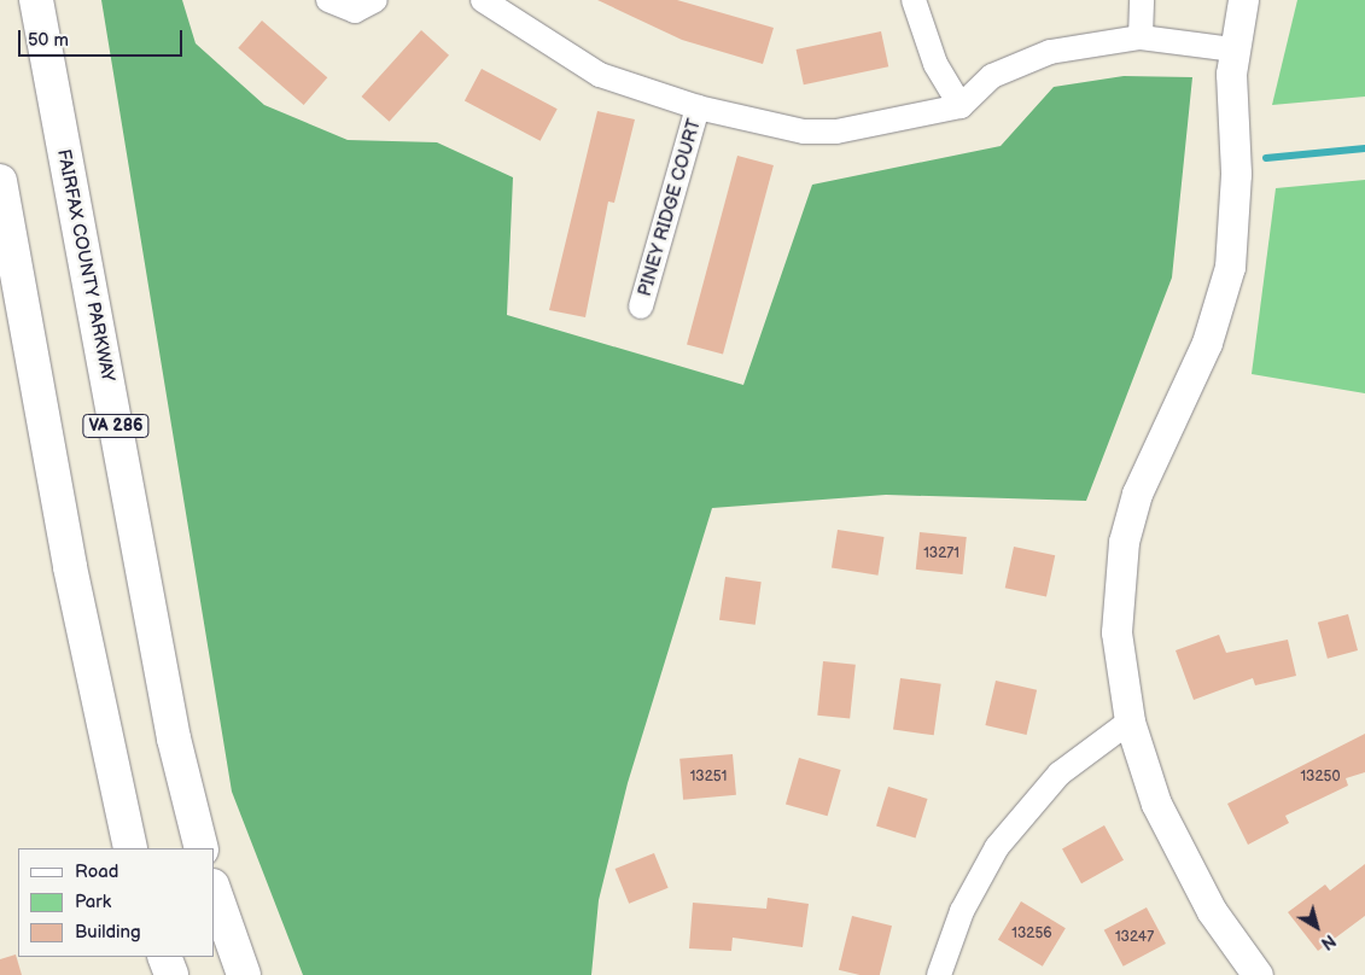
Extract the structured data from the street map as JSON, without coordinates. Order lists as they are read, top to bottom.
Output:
{
  "streets": {
    "highway": ["FAIRFAX COUNTY PARKWAY", "VA 286"],
    "street": ["PINEY RIDGE COURT"]
  },
  "house_numbers": [
    "13271",
    "13251",
    "13250",
    "13256",
    "13247"
  ],
  "legend": ["Road", "Park", "Building"],
  "scale_bar": "50 m",
  "north": "bottom right"
}
